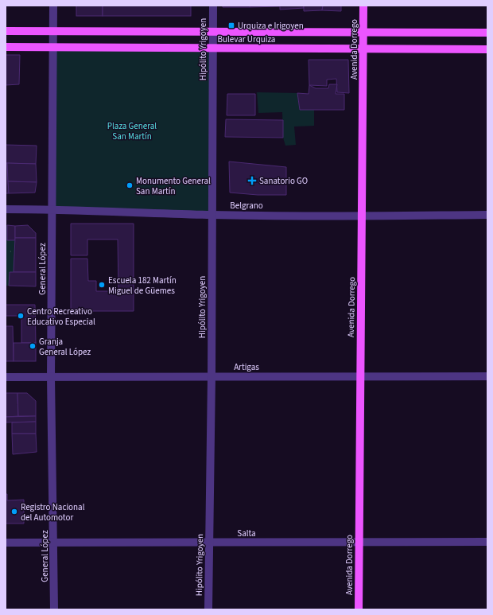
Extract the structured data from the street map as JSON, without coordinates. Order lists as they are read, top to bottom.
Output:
{
  "streets": {
    "main road": ["Bulevar Urquiza", "Avenida Dorrego"],
    "street": [
      "Hipólito Yrigoyen",
      "Belgrano",
      "General López",
      "Artigas",
      "Salta"
    ]
  },
  "crossings": [
    ["Bulevar Urquiza", "Hipólito Yrigoyen"],
    ["Bulevar Urquiza", "Avenida Dorrego"],
    ["Bulevar Urquiza", "General López"],
    ["Hipólito Yrigoyen", "Belgrano"],
    ["Hipólito Yrigoyen", "Artigas"],
    ["Hipólito Yrigoyen", "Salta"],
    ["Avenida Dorrego", "Belgrano"],
    ["Avenida Dorrego", "Artigas"],
    ["Avenida Dorrego", "Salta"],
    ["Belgrano", "General López"],
    ["General López", "Artigas"],
    ["General López", "Salta"]
  ],
  "parks": ["Plaza General San Martín"],
  "places": {
    "transit": ["Urquiza e Irigoyen"],
    "health": ["Sanatorio GO"],
    "other": [
      "Monumento General San Martín",
      "Escuela 182 Martín Miguel de Güemes",
      "Centro Recreativo Educativo Especial",
      "Granja General López",
      "Registro Nacional del Automotor"
    ]
  }
}
